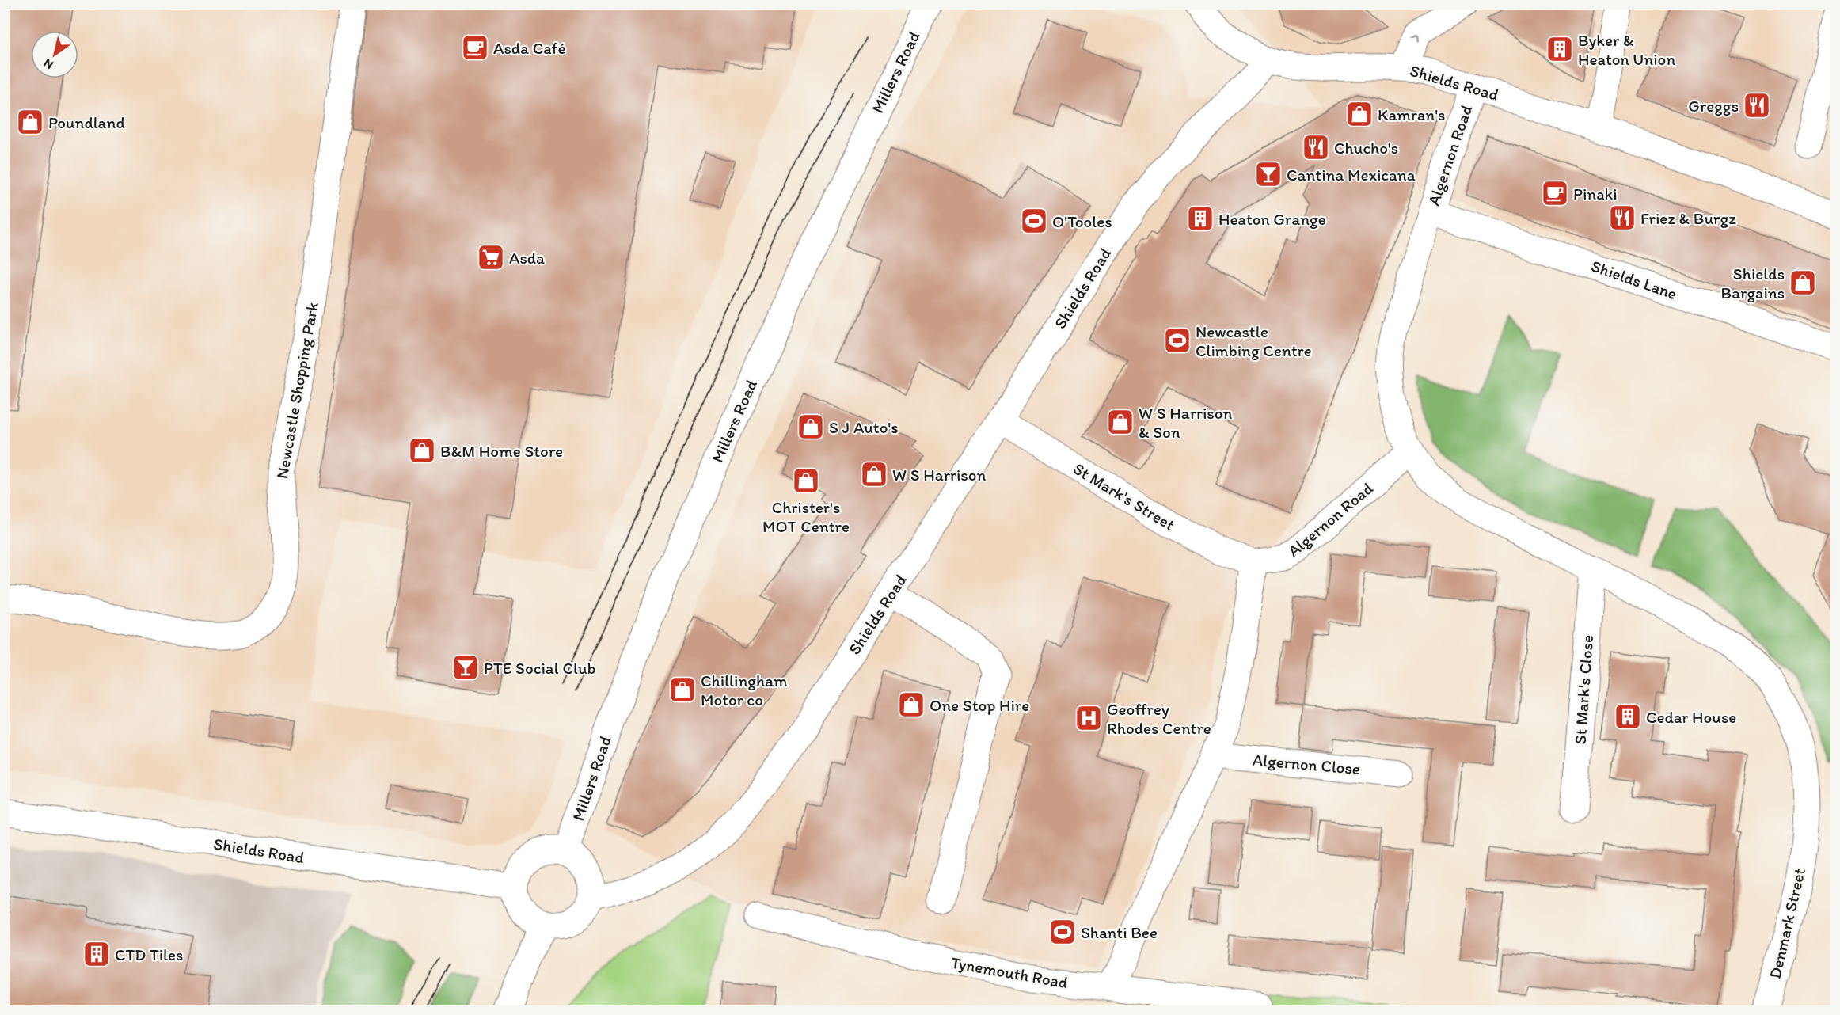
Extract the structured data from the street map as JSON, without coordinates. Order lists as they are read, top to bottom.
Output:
{
  "streets": {
    "street": [
      "Millers Road",
      "Shields Road",
      "Algernon Road",
      "Shields Lane",
      "Newcastle Shopping Park",
      "St Mark's Street",
      "St Mark's Close",
      "Algernon Close",
      "Denmark Street",
      "Tynemouth Road"
    ]
  },
  "crossings": [
    ["Millers Road", "Shields Road"],
    ["Shields Road", "Algernon Road"],
    ["Shields Road", "St Mark's Street"],
    ["Algernon Road", "Shields Lane"],
    ["Algernon Road", "St Mark's Street"],
    ["Algernon Road", "Denmark Street"],
    ["St Mark's Close", "Denmark Street"]
  ],
  "places": {
    "cafe": ["Asda Café", "Pinaki"],
    "building": [
      "Byker & Heaton Union",
      "Heaton Grange",
      "Cedar House",
      "CTD Tiles"
    ],
    "restaurant": ["Greggs", "Chucho's", "Friez & Burgz"],
    "shop": [
      "Kamran's",
      "Poundland",
      "Shields Bargains",
      "W S Harrison & Son",
      "S J Auto's",
      "B&M Home Store",
      "W S Harrison",
      "Christer's MOT Centre",
      "Chillingham Motor co",
      "One Stop Hire"
    ],
    "bar": ["Cantina Mexicana", "PTE Social Club"],
    "sports": ["O'Tooles", "Newcastle Climbing Centre", "Shanti Bee"],
    "supermarket": ["Asda"],
    "hospital": ["Geoffrey Rhodes Centre"]
  },
  "north": "bottom left"
}
